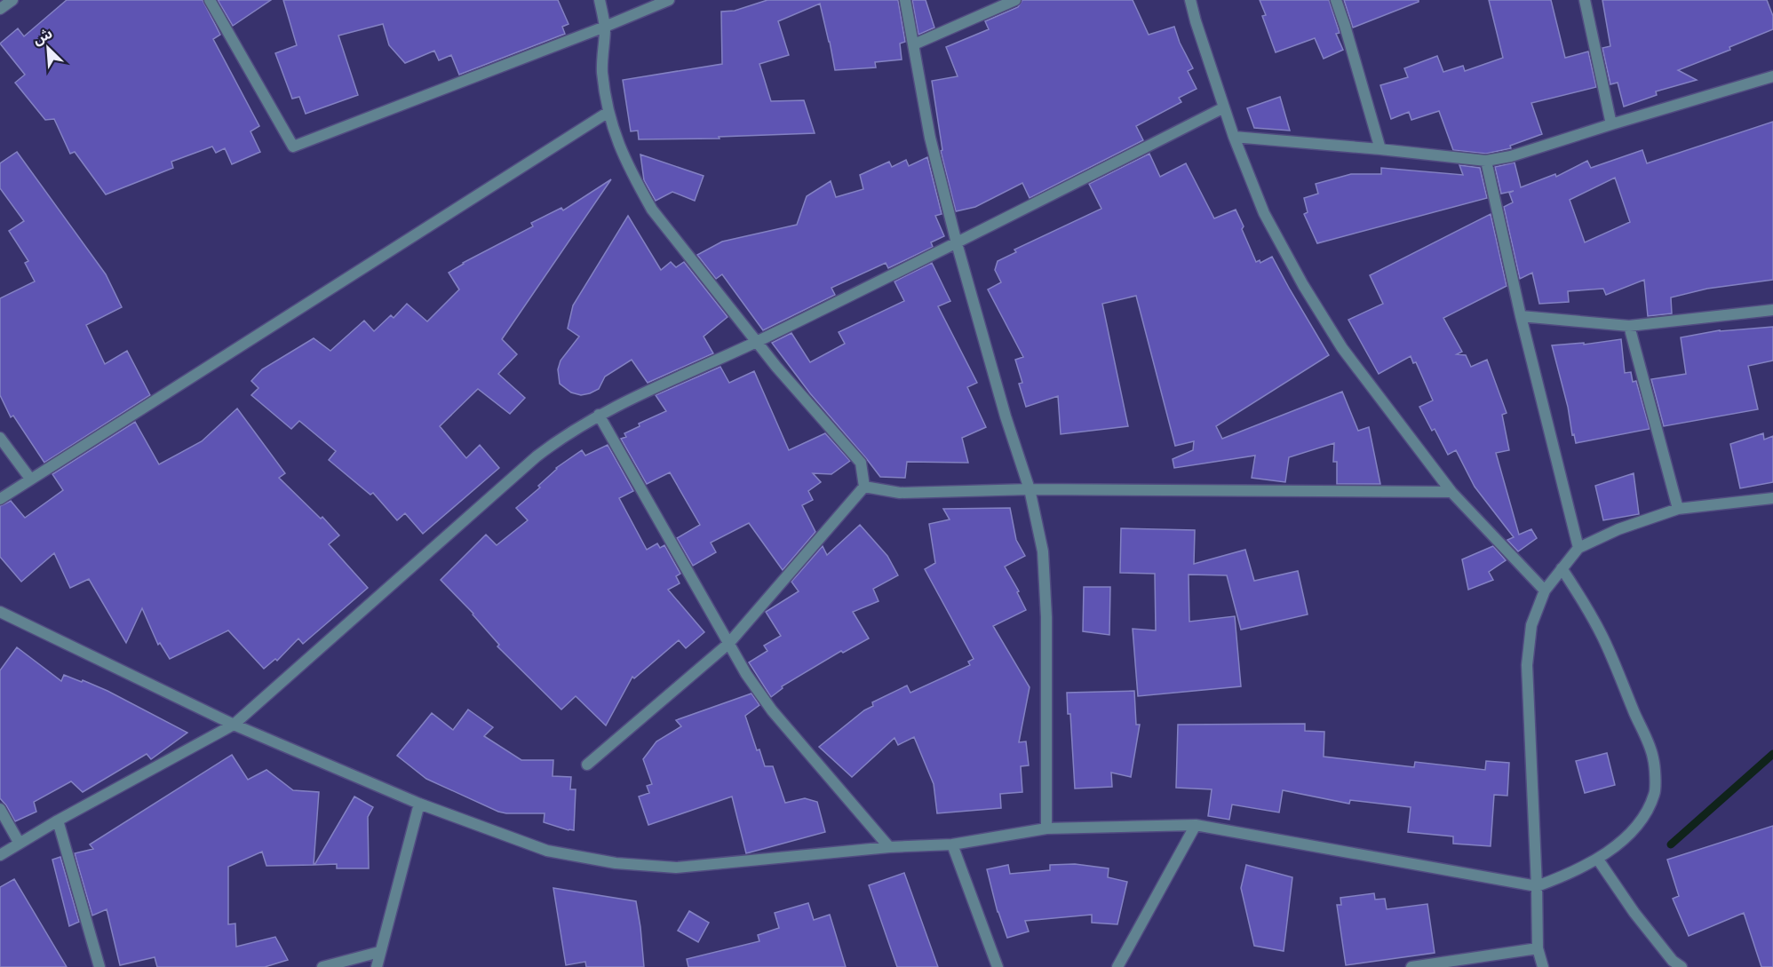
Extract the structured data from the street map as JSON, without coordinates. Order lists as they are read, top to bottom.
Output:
{
  "north": "top left"
}
